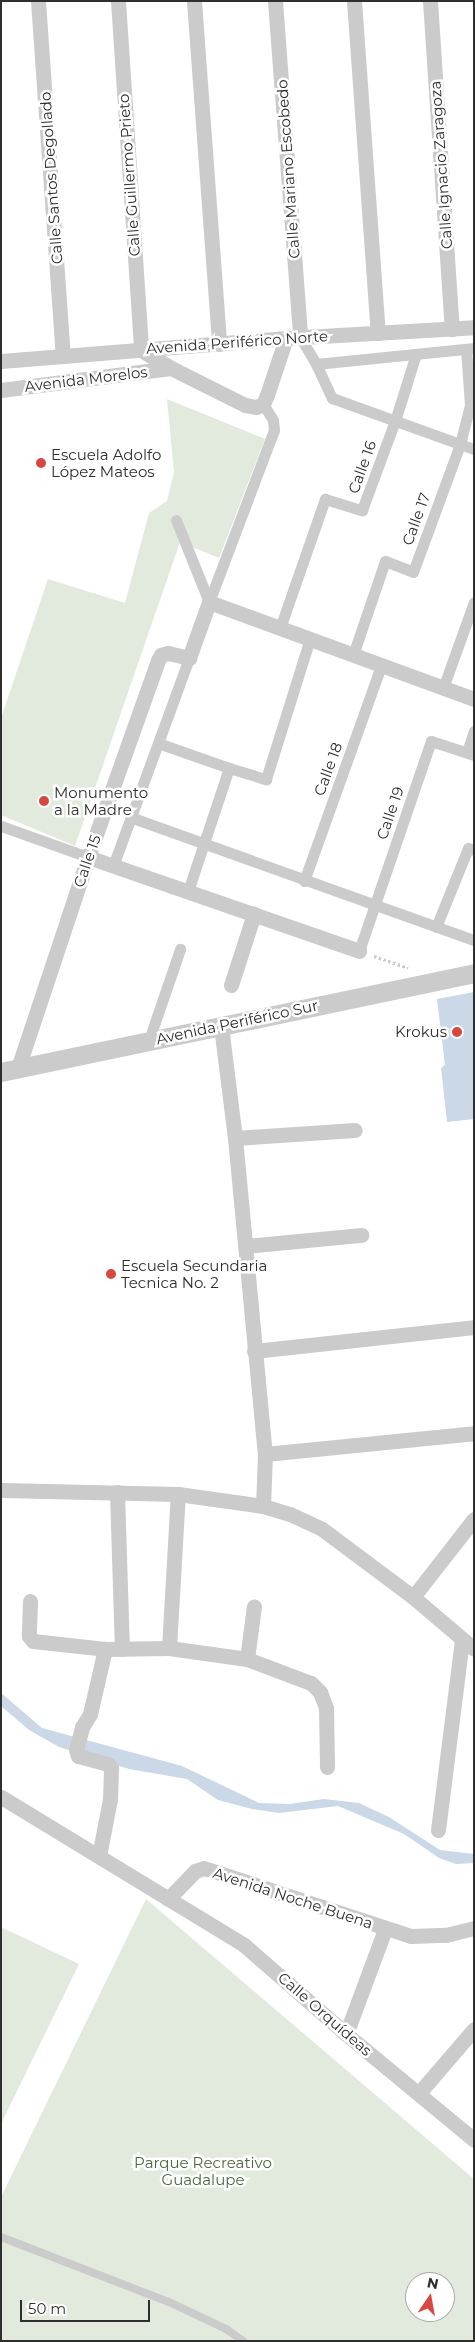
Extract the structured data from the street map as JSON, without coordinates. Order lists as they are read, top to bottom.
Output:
{
  "streets": {
    "street": [
      "Calle Ignacio Zaragoza",
      "Calle Mariano Escobedo",
      "Calle Guillermo Prieto",
      "Calle Santos Degollado",
      "Avenida Periférico Norte",
      "Avenida Morelos",
      "Calle 16",
      "Calle 17",
      "Calle 18",
      "Calle 19",
      "Calle 15",
      "Avenida Periférico Sur",
      "Avenida Noche Buena",
      "Calle Orquídeas"
    ]
  },
  "crossings": [
    ["Calle Ignacio Zaragoza", "Avenida Periférico Norte"],
    ["Calle Mariano Escobedo", "Avenida Periférico Norte"],
    ["Calle Guillermo Prieto", "Avenida Periférico Norte"],
    ["Calle Santos Degollado", "Avenida Periférico Norte"],
    ["Calle 15", "Avenida Periférico Sur"],
    ["Avenida Noche Buena", "Calle Orquídeas"]
  ],
  "parks": ["Parque Recreativo Guadalupe"],
  "places": [
    "Escuela Adolfo López Mateos",
    "Monumento a la Madre",
    "Krokus",
    "Escuela Secundaria Tecnica No. 2"
  ],
  "scale_bar": "50 m",
  "north": "top"
}
